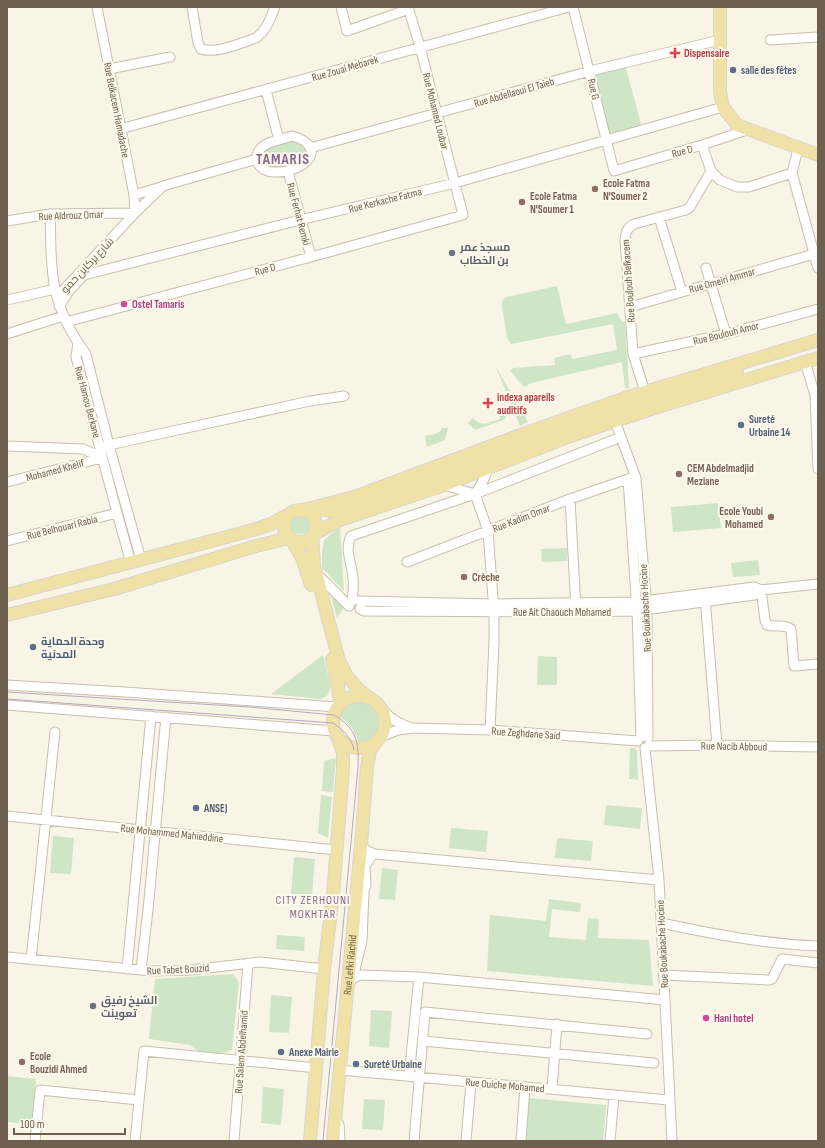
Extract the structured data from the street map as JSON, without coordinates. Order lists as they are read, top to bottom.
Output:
{
  "streets": {
    "main road": ["Rue Lefki Rachid"],
    "street": [
      "Rue Zouai Mebarek",
      "Rue G",
      "Rue Abdellaoui El Taieb",
      "Rue Belkacem Hamadache",
      "Rue Mohamed Loubar",
      "Rue D",
      "Rue Kerkache Fatma",
      "Rue Ferhat Remki",
      "Rue Aldrouz Omar",
      "شارع بركاين حمو",
      "Rue Omeiri Ammar",
      "Rue Boulouh Belkacem",
      "Rue Boulouh Amor",
      "Rue Hamou Berkane",
      "Mohamed Khelif",
      "Rue Kadim Omar",
      "Rue Belhouari Rabia",
      "Rue Boukabache Hocine",
      "Rue Ait Chaouch Mohamed",
      "Rue Zeghdane Said",
      "Rue Nacib Abboud",
      "Rue Mohammed Mahieddine",
      "Rue Tabet Bouzid",
      "Rue Salem Abdelhamid",
      "Rue Ouiche Mohamed"
    ]
  },
  "crossings": [
    ["Rue Zouai Mebarek", "Rue Belkacem Hamadache"],
    ["Rue Zouai Mebarek", "Rue Mohamed Loubar"],
    ["Rue G", "Rue Abdellaoui El Taieb"],
    ["Rue G", "Rue D"],
    ["Rue G", "Rue Kerkache Fatma"],
    ["Rue Abdellaoui El Taieb", "Rue Mohamed Loubar"],
    ["Rue Abdellaoui El Taieb", "Rue Ferhat Remki"],
    ["Rue Belkacem Hamadache", "Rue Aldrouz Omar"],
    ["Rue Belkacem Hamadache", "شارع بركاين حمو"],
    ["Rue Mohamed Loubar", "Rue D"],
    ["Rue Mohamed Loubar", "Rue Kerkache Fatma"],
    ["Rue D", "Rue Ferhat Remki"],
    ["Rue D", "شارع بركاين حمو"],
    ["Rue Kerkache Fatma", "Rue Ferhat Remki"],
    ["Rue Kerkache Fatma", "شارع بركاين حمو"],
    ["Rue Aldrouz Omar", "شارع بركاين حمو"],
    ["شارع بركاين حمو", "Rue Hamou Berkane"],
    ["Rue Omeiri Ammar", "Rue Boulouh Belkacem"],
    ["Rue Boulouh Belkacem", "Rue Boulouh Amor"],
    ["Rue Hamou Berkane", "Mohamed Khelif"],
    ["Rue Hamou Berkane", "Rue Belhouari Rabia"],
    ["Rue Kadim Omar", "Rue Boukabache Hocine"],
    ["Rue Boukabache Hocine", "Rue Ait Chaouch Mohamed"],
    ["Rue Boukabache Hocine", "Rue Zeghdane Said"],
    ["Rue Boukabache Hocine", "Rue Nacib Abboud"],
    ["Rue Boukabache Hocine", "Rue Ouiche Mohamed"],
    ["Rue Zeghdane Said", "Rue Nacib Abboud"],
    ["Rue Lefki Rachid", "Rue Ouiche Mohamed"],
    ["Rue Tabet Bouzid", "Rue Salem Abdelhamid"]
  ],
  "districts": ["TAMARIS", "CITY ZERHOUNI MOKHTAR"],
  "places": {
    "health": ["Dispensaire", "indexa apareils auditifs"],
    "other": [
      "salle des fêtes",
      "Ecole Fatma N'Soumer 2",
      "Ecole Fatma N'Soumer 1",
      "مسجذ عمر بن الخطاب",
      "Ostel Tamaris",
      "Sureté Urbaine 14",
      "CEM Abdelmadjid Meziane",
      "Ecole Youbi Mohamed",
      "Crèche",
      "وحدة الحماية المدنية",
      "ANSEJ",
      "الشيخ رفيق تعوينت",
      "Hani hotel",
      "Anexe Mairie",
      "Ecole Bouzidi Ahmed",
      "Sureté Urbaine"
    ]
  },
  "scale_bar": "100 m"
}
